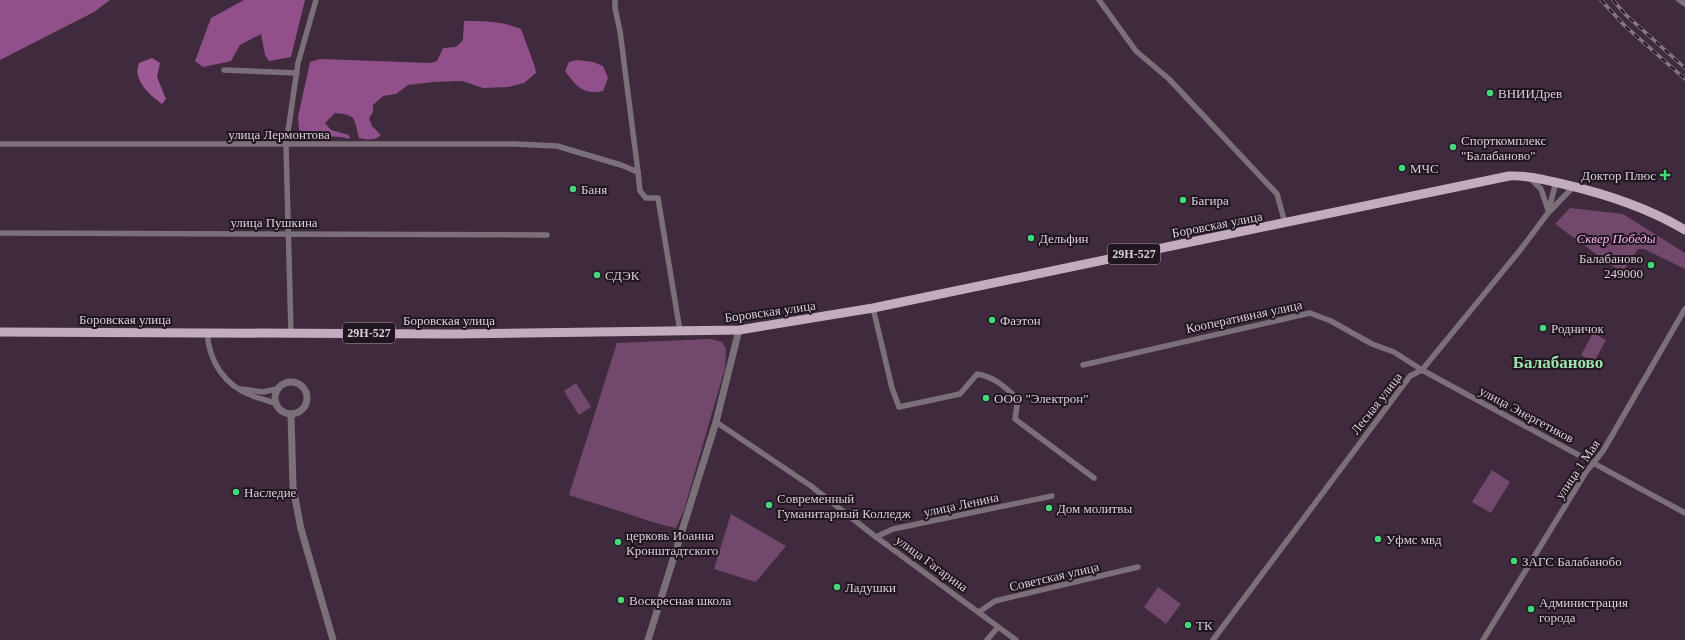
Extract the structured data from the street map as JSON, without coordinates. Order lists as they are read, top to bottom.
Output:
{
  "streets": {
    "main road": ["Боровская улица", "29Н-527"],
    "street": [
      "улица Лермонтова",
      "улица Пушкина",
      "Кооперативная улица",
      "Лесная улица",
      "улица Энергетиков",
      "улица 1 Мая",
      "улица Ленина",
      "улица Гагарина",
      "Советская улица"
    ]
  },
  "crossings": [
    ["Боровская улица", "29Н-527"],
    ["29Н-527", "Лесная улица"],
    ["Кооперативная улица", "Лесная улица"],
    ["Кооперативная улица", "улица Энергетиков"],
    ["Лесная улица", "улица Энергетиков"],
    ["улица Энергетиков", "улица 1 Мая"],
    ["улица Ленина", "улица Гагарина"],
    ["улица Гагарина", "Советская улица"]
  ],
  "districts": ["Балабаново"],
  "parks": ["Сквер Победы"],
  "places": {
    "other": [
      "ВНИИДрев",
      "Спорткомплекс \"Балабаново\"",
      "МЧС",
      "Баня",
      "Багира",
      "Дельфин",
      "Балабаново 249000",
      "СДЭК",
      "Фаэтон",
      "Родничок",
      "ООО \"Электрон\"",
      "Наследие",
      "Современный Гуманитарный Колледж",
      "Дом молитвы",
      "Уфмс мвд",
      "церковь Иоанна Кронштадтского",
      "ЗАГС Балабанобо",
      "Ладушки",
      "Воскресная школа",
      "Администрация города",
      "ТК"
    ],
    "health": ["Доктор Плюс"]
  }
}
